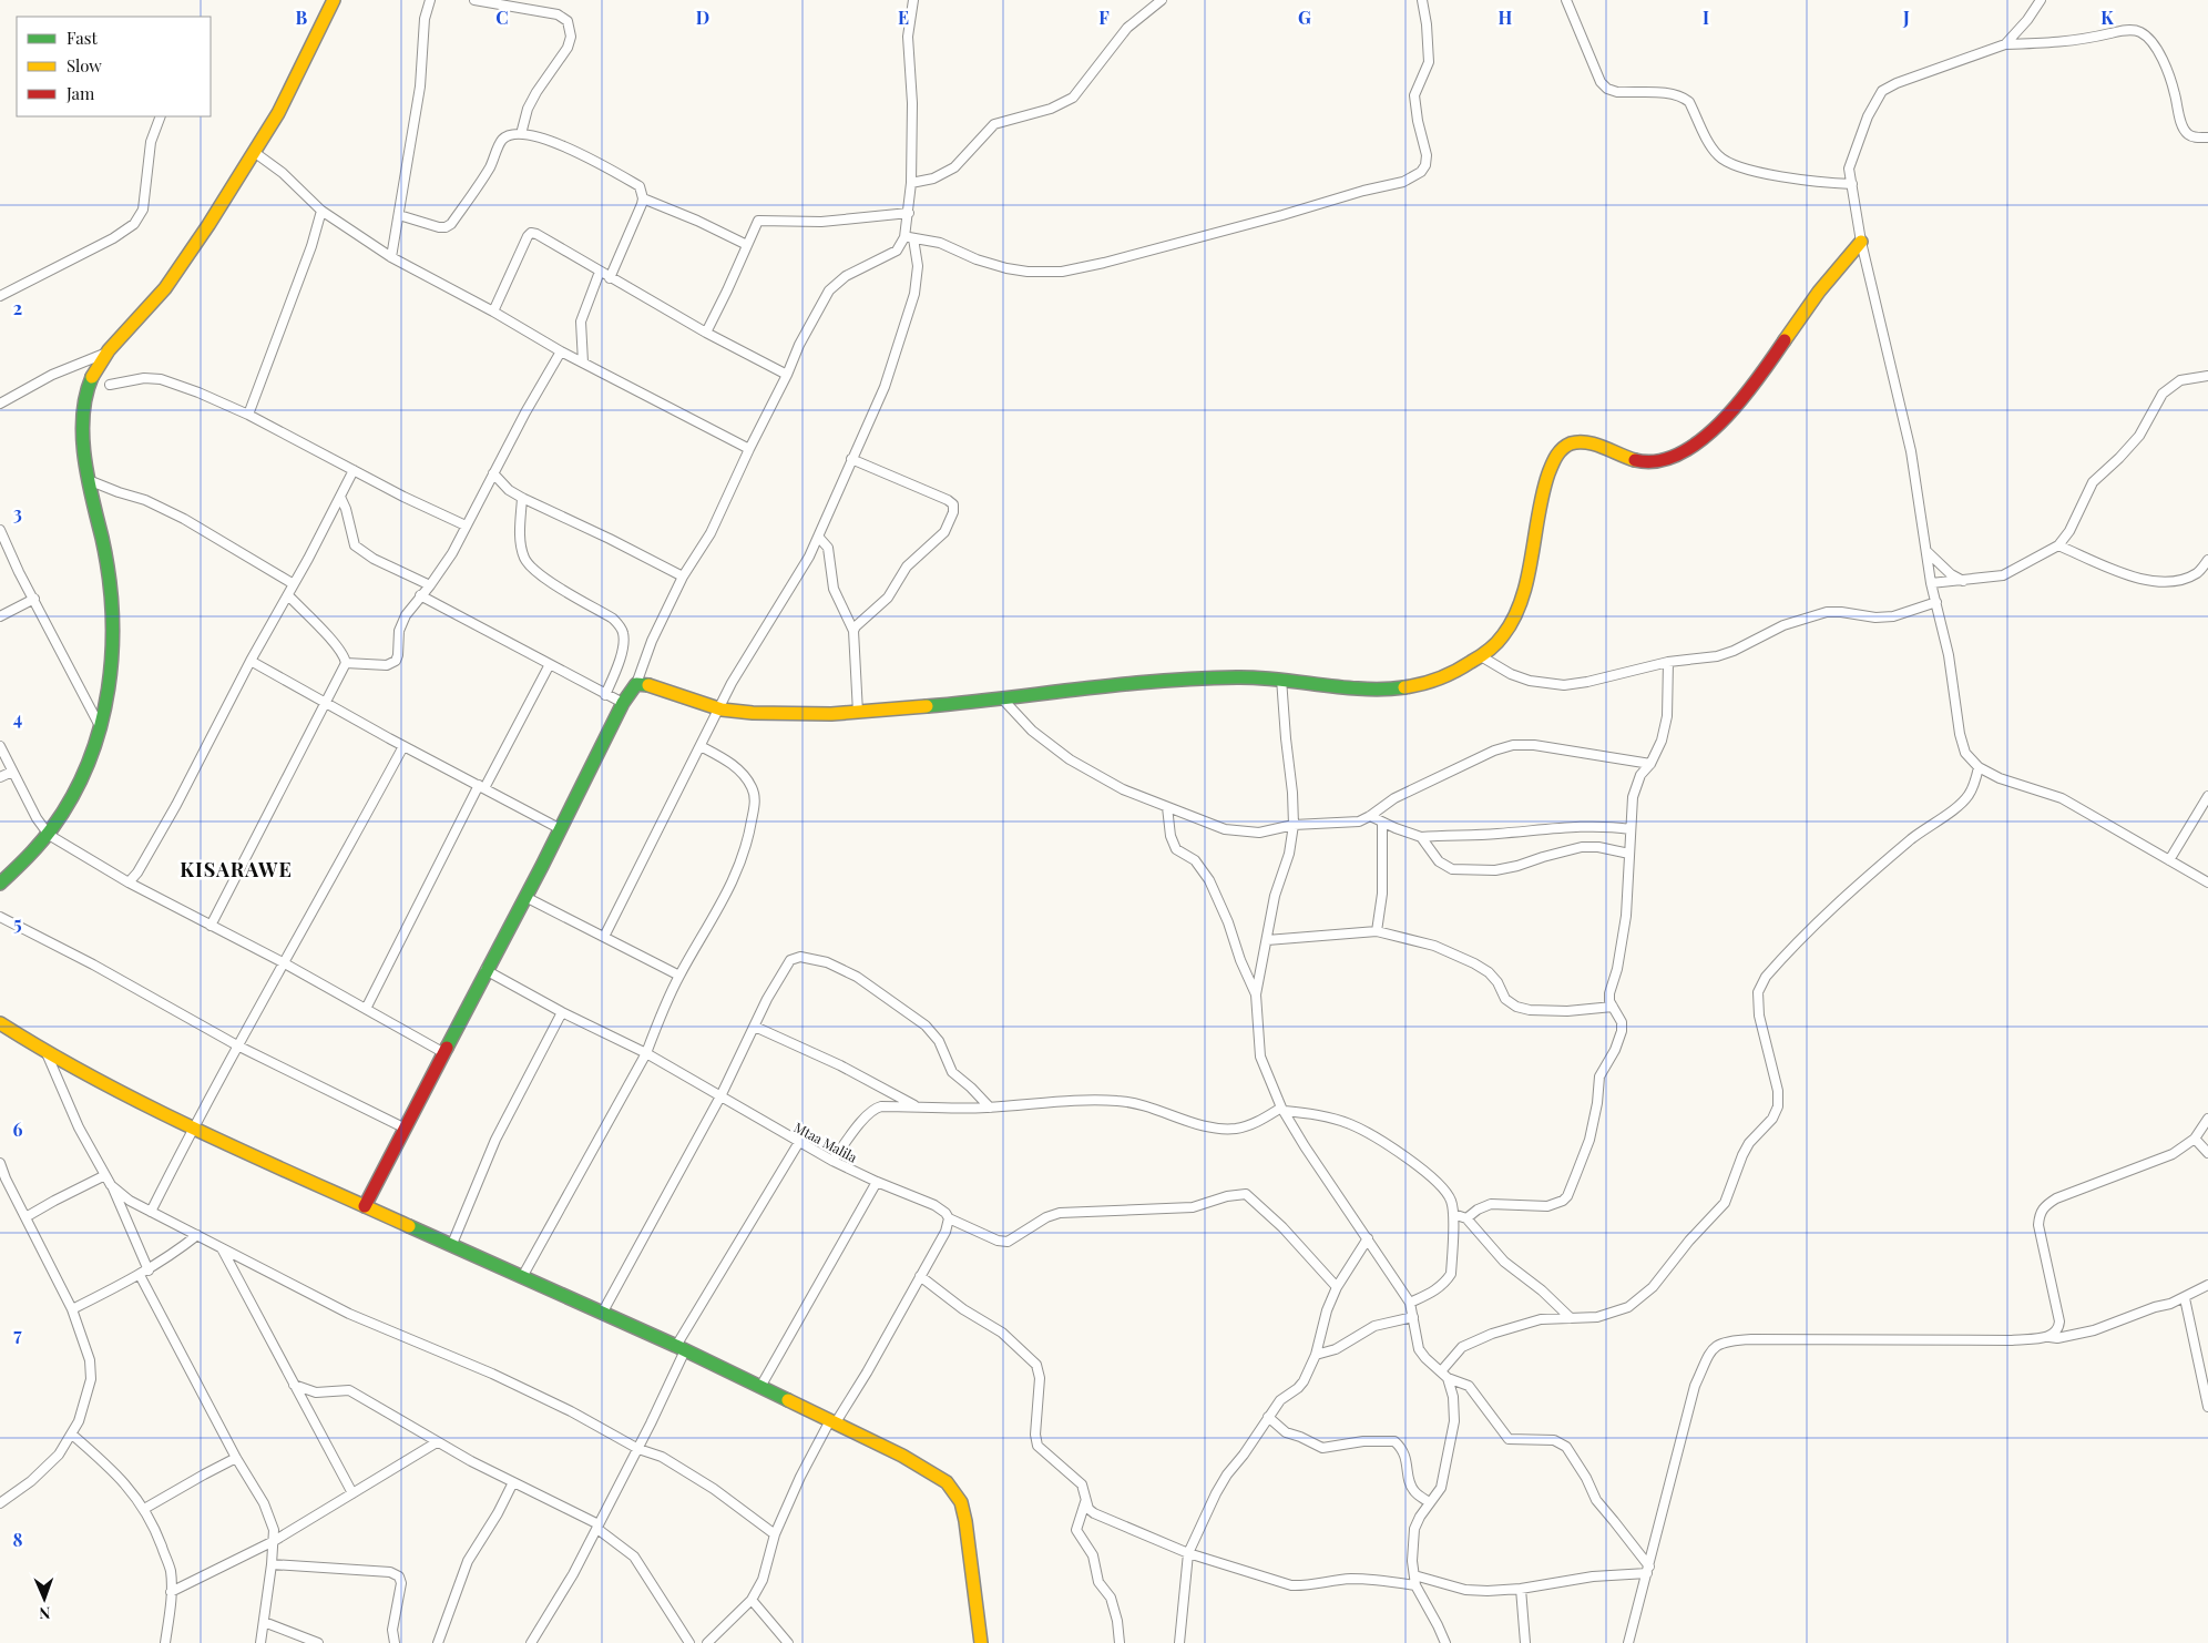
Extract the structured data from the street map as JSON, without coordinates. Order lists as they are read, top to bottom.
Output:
{
  "streets": {
    "street": ["Mtaa Malila"]
  },
  "districts": ["KISARAWE"],
  "legend": ["Fast", "Slow", "Jam"],
  "north": "bottom",
  "grid": {
    "columns": [
      "B",
      "C",
      "D",
      "E",
      "F",
      "G",
      "H",
      "I",
      "J",
      "K"
    ],
    "rows": [
      "2",
      "3",
      "4",
      "5",
      "6",
      "7",
      "8"
    ]
  }
}
